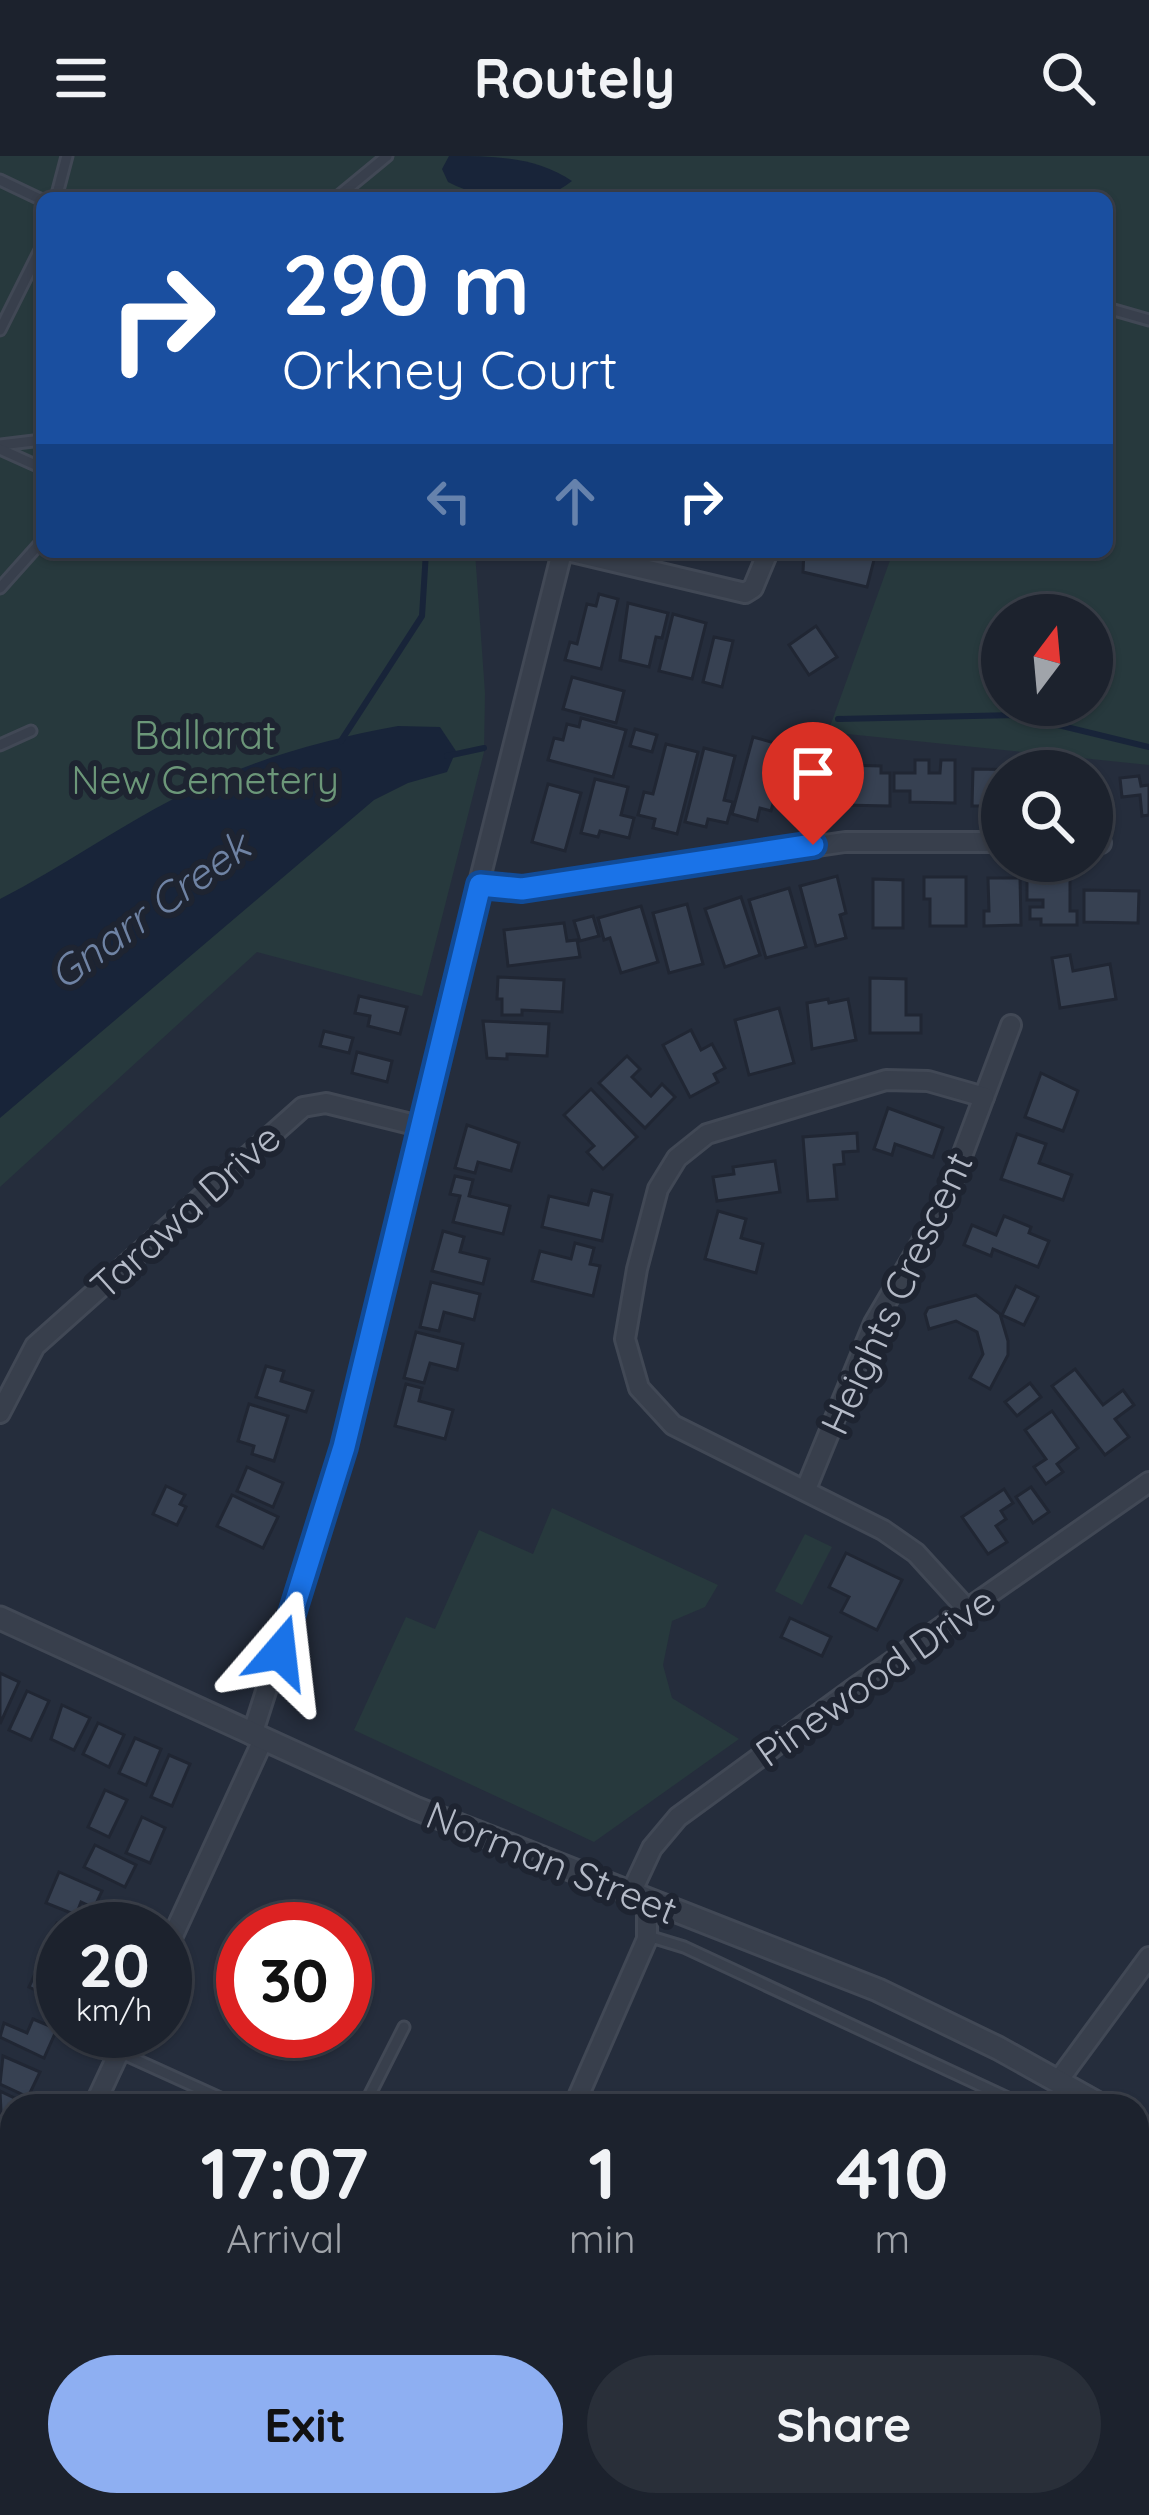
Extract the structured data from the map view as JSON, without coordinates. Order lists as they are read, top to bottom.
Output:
{
  "streets": {
    "street": [
      "Tarawa Drive",
      "Heights Crescent",
      "Pinewood Drive",
      "Norman Street"
    ]
  },
  "crossings": [
    ["Pinewood Drive", "Norman Street"]
  ],
  "water": ["Gnarr Creek"],
  "parks": ["Ballarat New Cemetery"],
  "north": "top",
  "page": {
    "header": "Routely",
    "turn": ["290 m", "Orkney Court"],
    "speed": "20 km/h",
    "limit": "30",
    "eta": [
      "17:07",
      "Arrival",
      "1",
      "min",
      "410",
      "m"
    ],
    "buttons": ["Exit", "Share"]
  }
}
